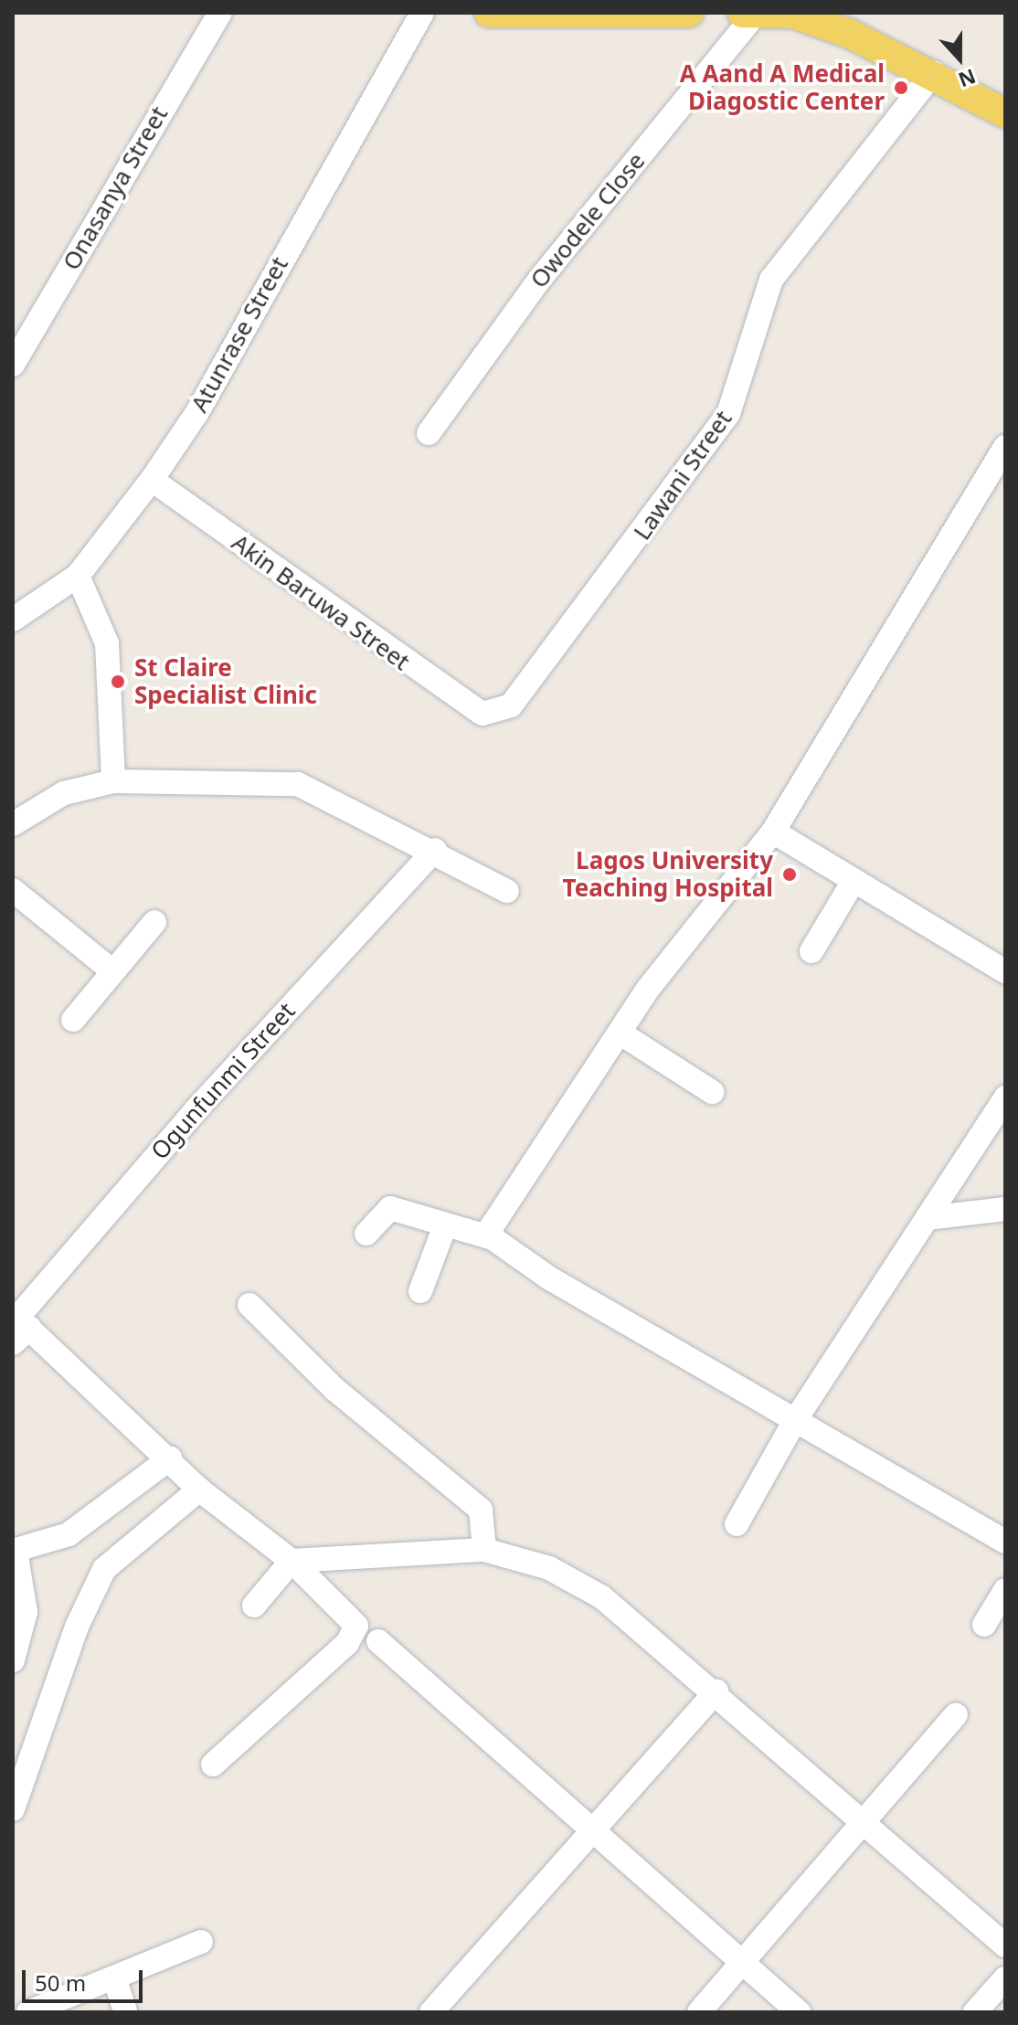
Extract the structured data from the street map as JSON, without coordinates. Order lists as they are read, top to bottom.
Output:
{
  "streets": {
    "street": [
      "Onasanya Street",
      "Owodele Close",
      "Atunrase Street",
      "Lawani Street",
      "Akin Baruwa Street",
      "Ogunfunmi Street"
    ]
  },
  "crossings": [
    ["Atunrase Street", "Akin Baruwa Street"],
    ["Lawani Street", "Akin Baruwa Street"]
  ],
  "places": ["A Aand A Medical Diagostic Center", "St Claire Specialist Clinic", "Lagos University Teaching Hospital"],
  "scale_bar": "50 m",
  "north": "bottom"
}
